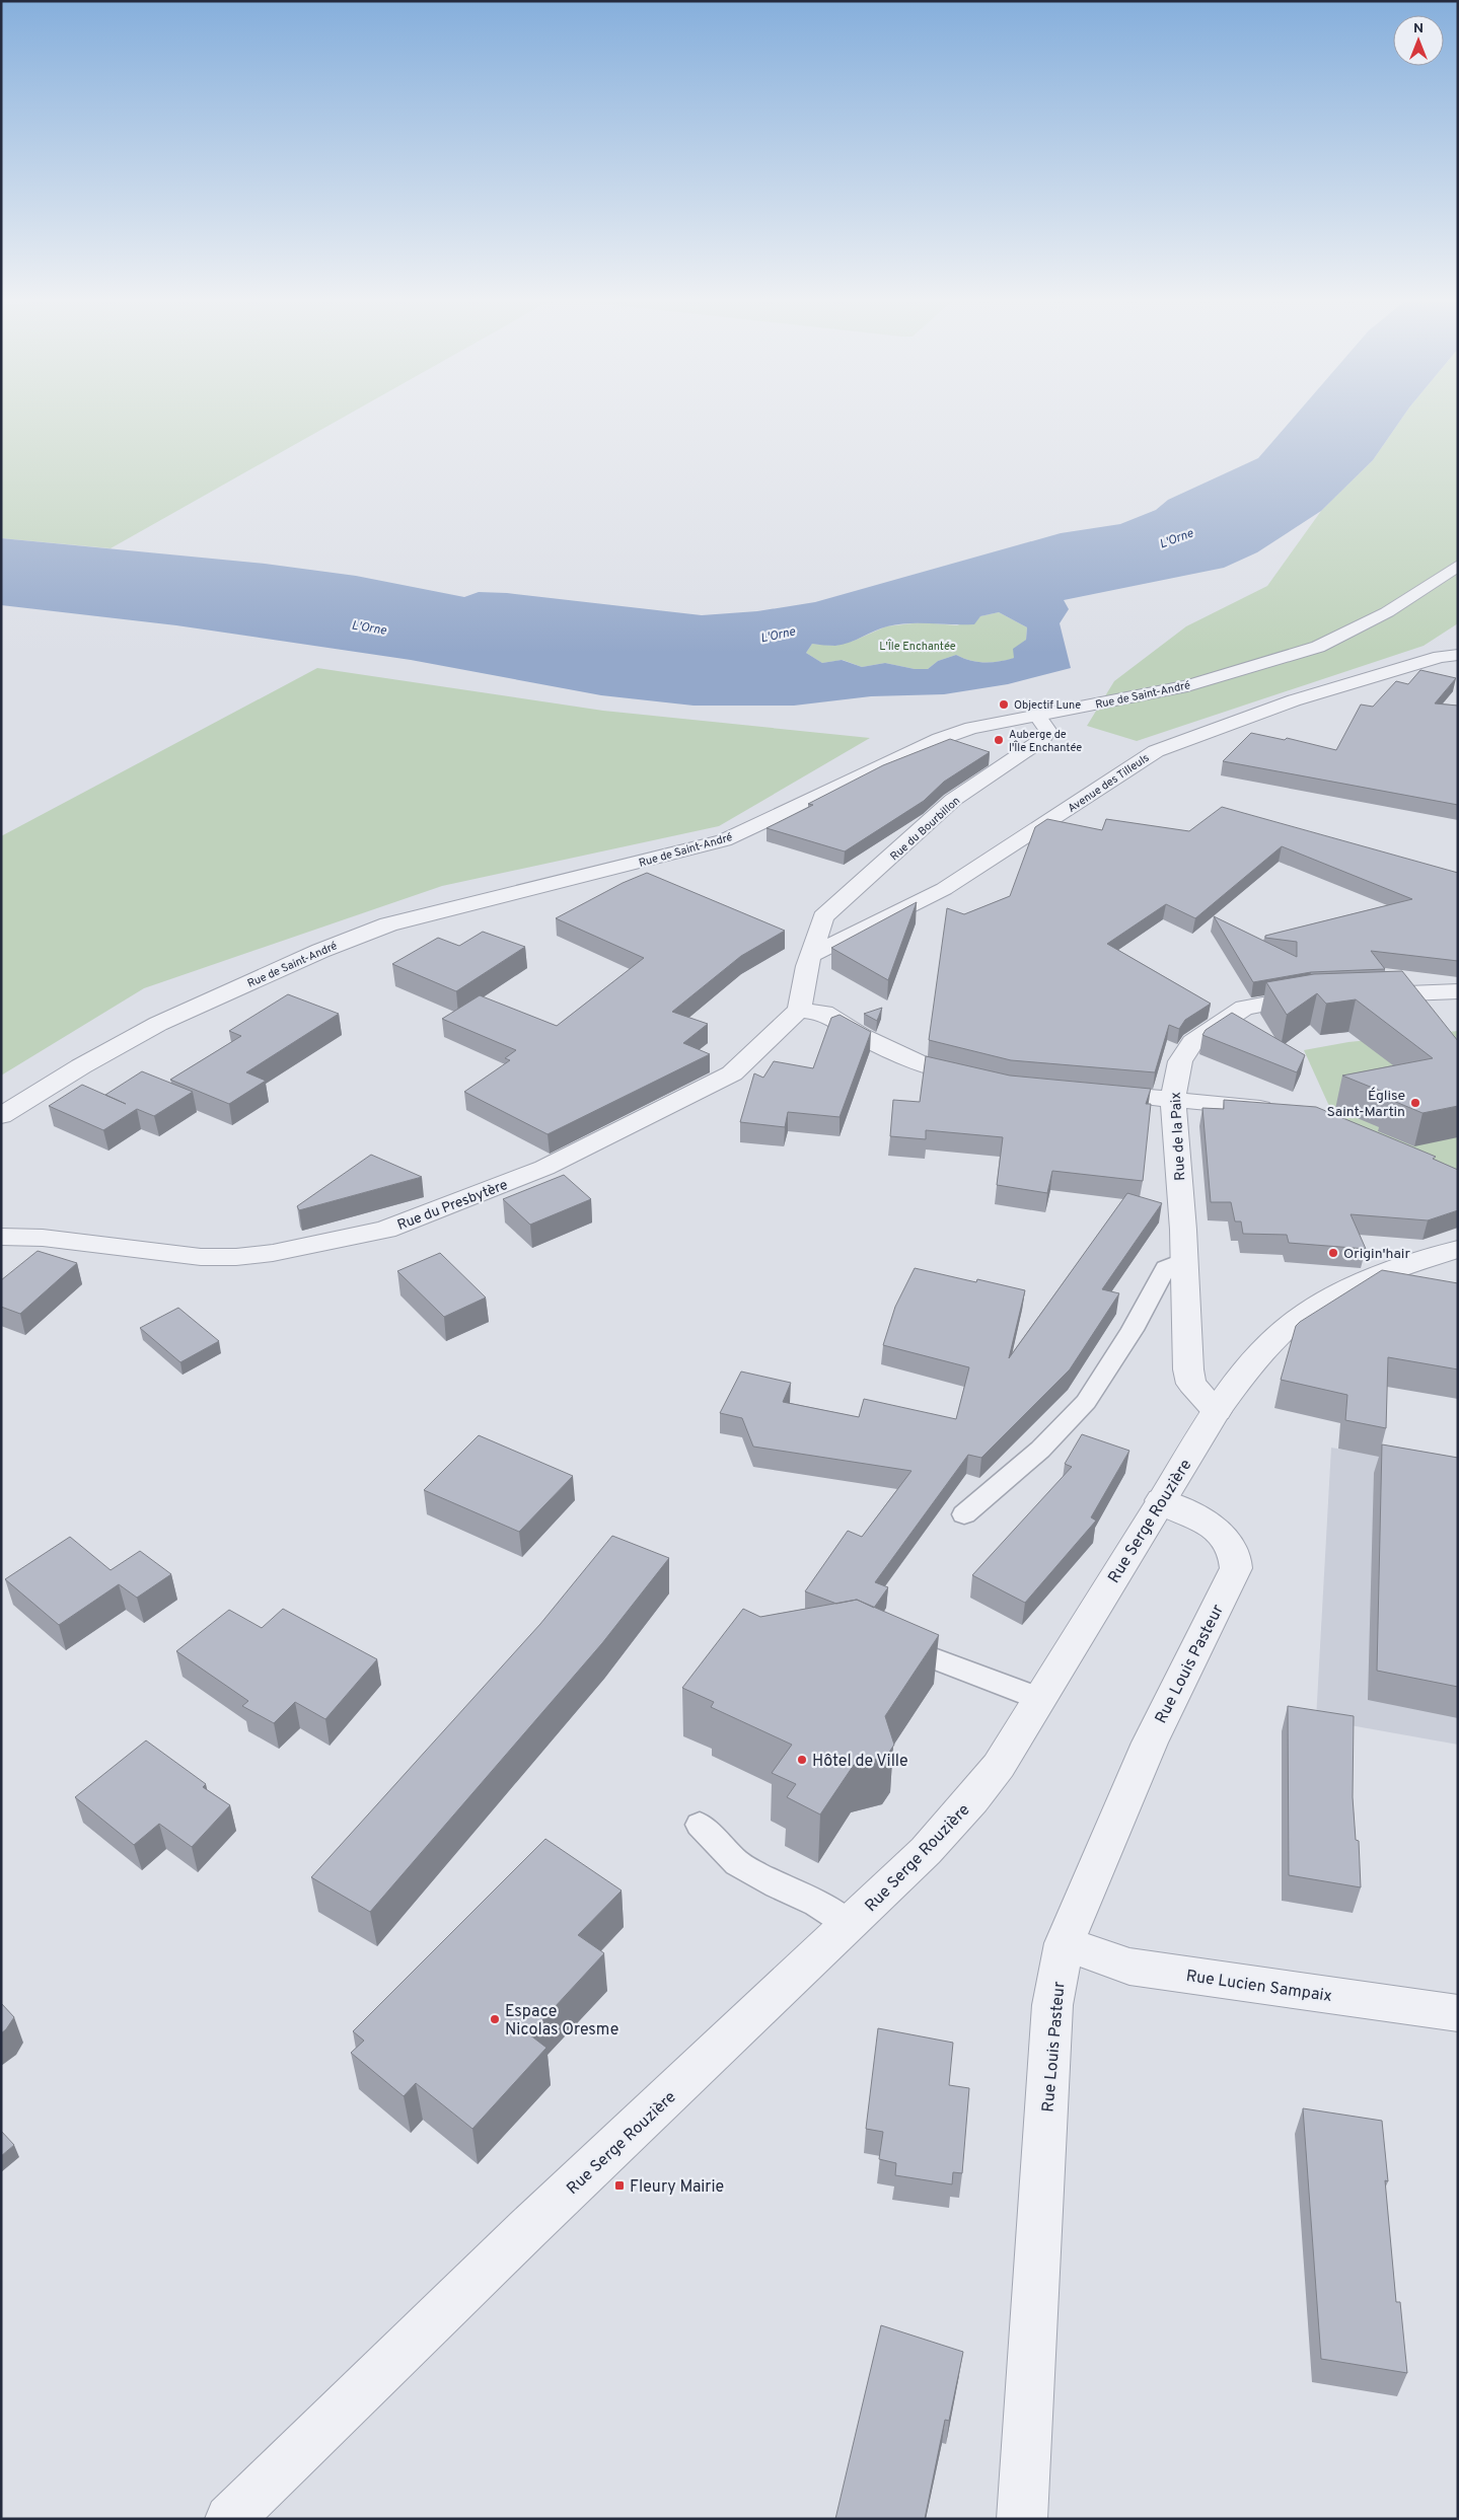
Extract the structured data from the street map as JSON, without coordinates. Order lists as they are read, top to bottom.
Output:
{
  "streets": {
    "street": [
      "Rue de Saint-André",
      "Avenue des Tilleuls",
      "Rue du Bourbillon",
      "Rue de la Paix",
      "Rue du Presbytère",
      "Rue Serge Rouzière",
      "Rue Louis Pasteur",
      "Rue Lucien Sampaix"
    ]
  },
  "crossings": [
    ["Rue de Saint-André", "Rue du Bourbillon"],
    ["Avenue des Tilleuls", "Rue du Bourbillon"],
    ["Rue de la Paix", "Rue Serge Rouzière"],
    ["Rue Serge Rouzière", "Rue Louis Pasteur"],
    ["Rue Louis Pasteur", "Rue Lucien Sampaix"]
  ],
  "water": ["L'Orne"],
  "parks": ["L'Île Enchantée"],
  "places": {
    "other": [
      "Objectif Lune",
      "Auberge de l'Île Enchantée",
      "Église Saint-Martin",
      "Origin'hair",
      "Hôtel de Ville",
      "Espace Nicolas Oresme"
    ],
    "transit": ["Fleury Mairie"]
  },
  "north": "top"
}
